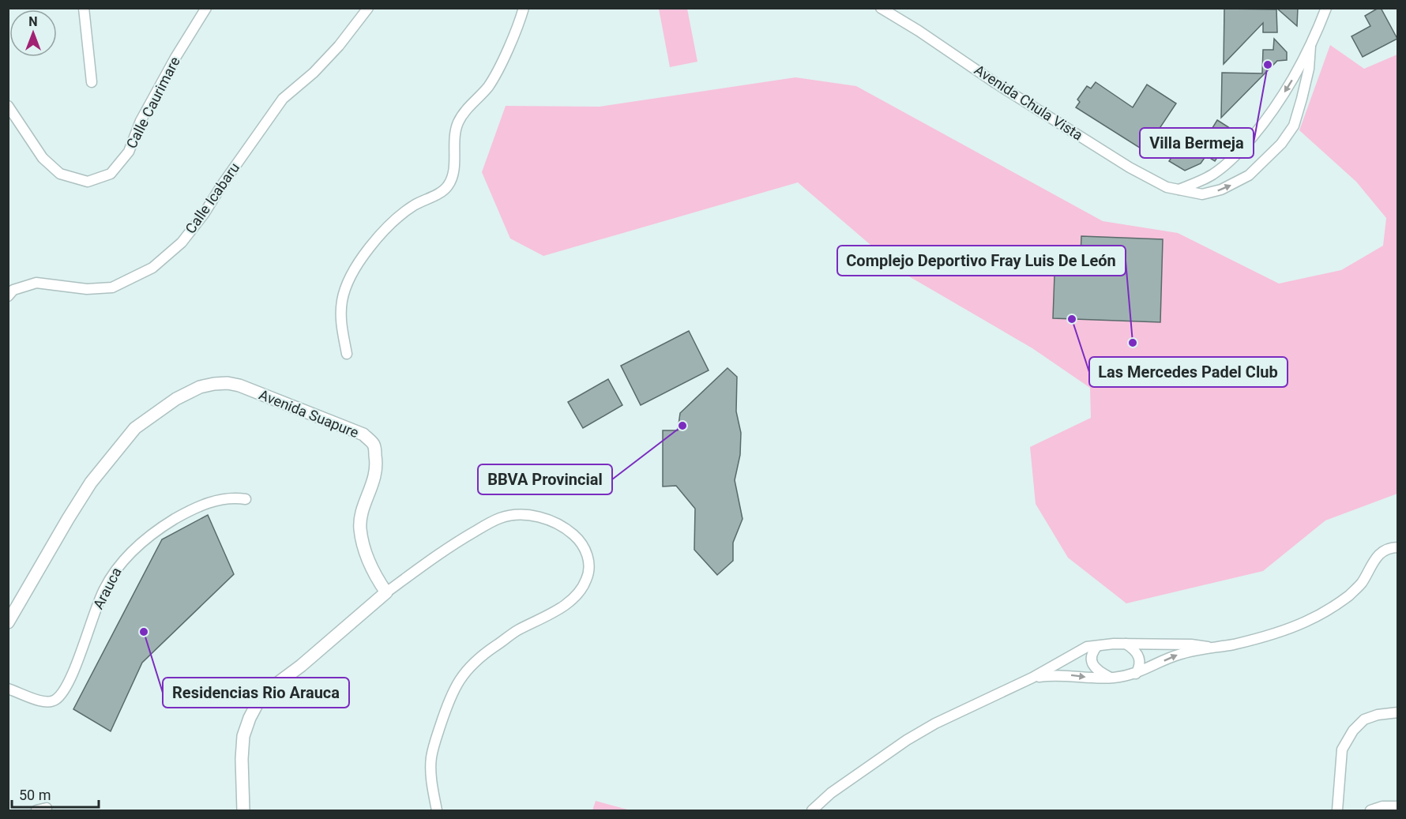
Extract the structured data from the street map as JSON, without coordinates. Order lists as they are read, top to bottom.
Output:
{
  "streets": {
    "street": [
      "Calle Caurimare",
      "Avenida Chula Vista",
      "Calle Icabaru",
      "Avenida Suapure",
      "Arauca"
    ]
  },
  "places": [
    "Villa Bermeja",
    "Las Mercedes Padel Club",
    "Complejo Deportivo Fray Luis De León",
    "BBVA Provincial",
    "Residencias Rio Arauca"
  ],
  "scale_bar": "50 m",
  "north": "top"
}
